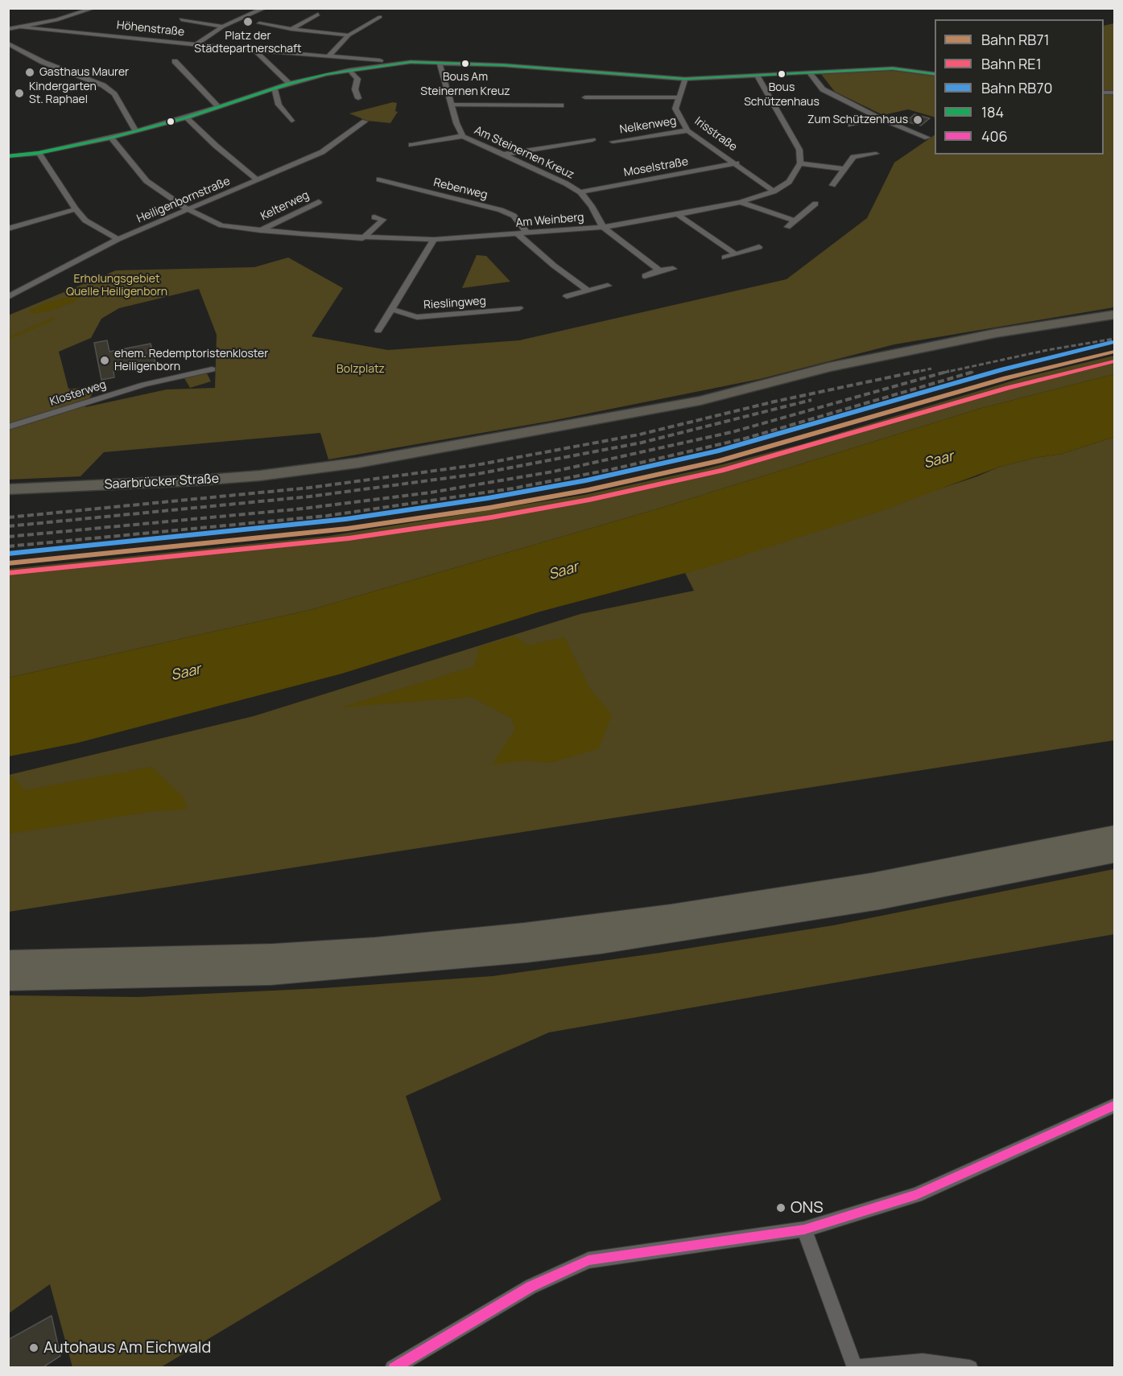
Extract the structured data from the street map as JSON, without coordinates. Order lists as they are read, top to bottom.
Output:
{
  "streets": {
    "main road": ["Saarbrücker Straße"],
    "street": [
      "Höhenstraße",
      "Nelkenweg",
      "Irisstraße",
      "Am Steinernen Kreuz",
      "Moselstraße",
      "Rebenweg",
      "Heiligenbornstraße",
      "Kelterweg",
      "Am Weinberg",
      "Rieslingweg",
      "Klosterweg"
    ]
  },
  "crossings": [
    ["Nelkenweg", "Irisstraße"],
    ["Irisstraße", "Moselstraße"],
    ["Irisstraße", "Am Weinberg"],
    ["Am Steinernen Kreuz", "Moselstraße"],
    ["Am Steinernen Kreuz", "Am Weinberg"],
    ["Rebenweg", "Am Weinberg"],
    ["Heiligenbornstraße", "Am Weinberg"],
    ["Kelterweg", "Am Weinberg"]
  ],
  "water": ["Saar"],
  "parks": ["Erholungsgebiet Quelle Heiligenborn", "Bolzplatz"],
  "places": [
    "Platz der Städtepartnerschaft",
    "Bous Am Steinernen Kreuz",
    "Gasthaus Maurer",
    "Bous Schützenhaus",
    "Kindergarten St. Raphael",
    "Zum Schützenhaus",
    "ehem. Redemptoristenkloster Heiligenborn",
    "ONS",
    "Autohaus Am Eichwald"
  ],
  "lines": [
    "transit line 184",
    "rail line RB70",
    "rail line RB71",
    "rail line RE1",
    "transit line 406"
  ],
  "legend": [
    "Bahn RB71",
    "Bahn RE1",
    "Bahn RB70",
    "184",
    "406"
  ]
}
